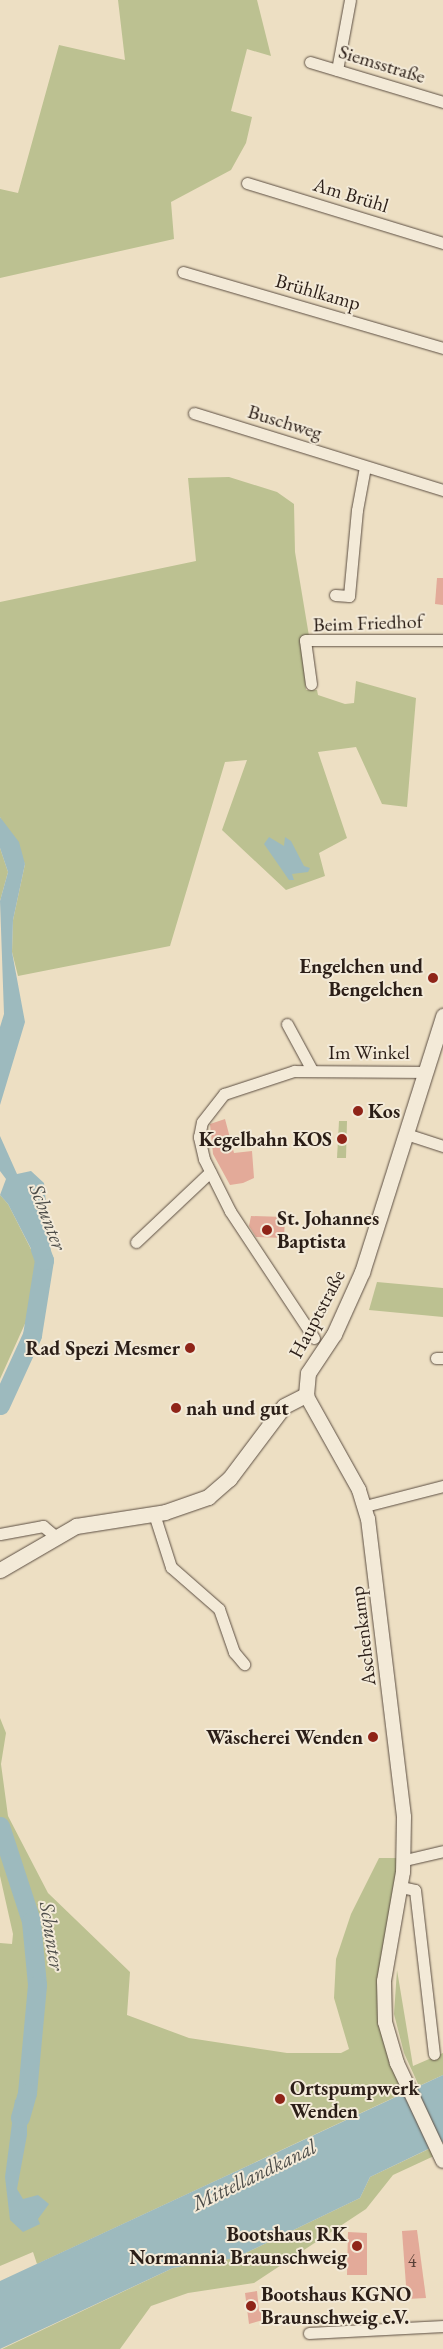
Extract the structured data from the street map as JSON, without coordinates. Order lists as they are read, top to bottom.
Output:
{
  "streets": {
    "main road": ["Hauptstraße"],
    "street": [
      "Siemsstraße",
      "Am Brühl",
      "Brühlkamp",
      "Buschweg",
      "Beim Friedhof",
      "Im Winkel",
      "Aschenkamp"
    ]
  },
  "crossings": [
    ["Im Winkel", "Hauptstraße"],
    ["Hauptstraße", "Aschenkamp"]
  ],
  "water": ["Schunter", "Mittellandkanal"],
  "places": [
    "Engelchen und Bengelchen",
    "Kos",
    "Kegelbahn KOS",
    "St. Johannes Baptista",
    "Rad Spezi Mesmer",
    "nah und gut",
    "Wäscherei Wenden",
    "Ortspumpwerk Wenden",
    "Bootshaus RK Normannia Braunschweig",
    "Bootshaus KGNO Braunschweig e.V."
  ],
  "house_numbers": ["4"]
}
